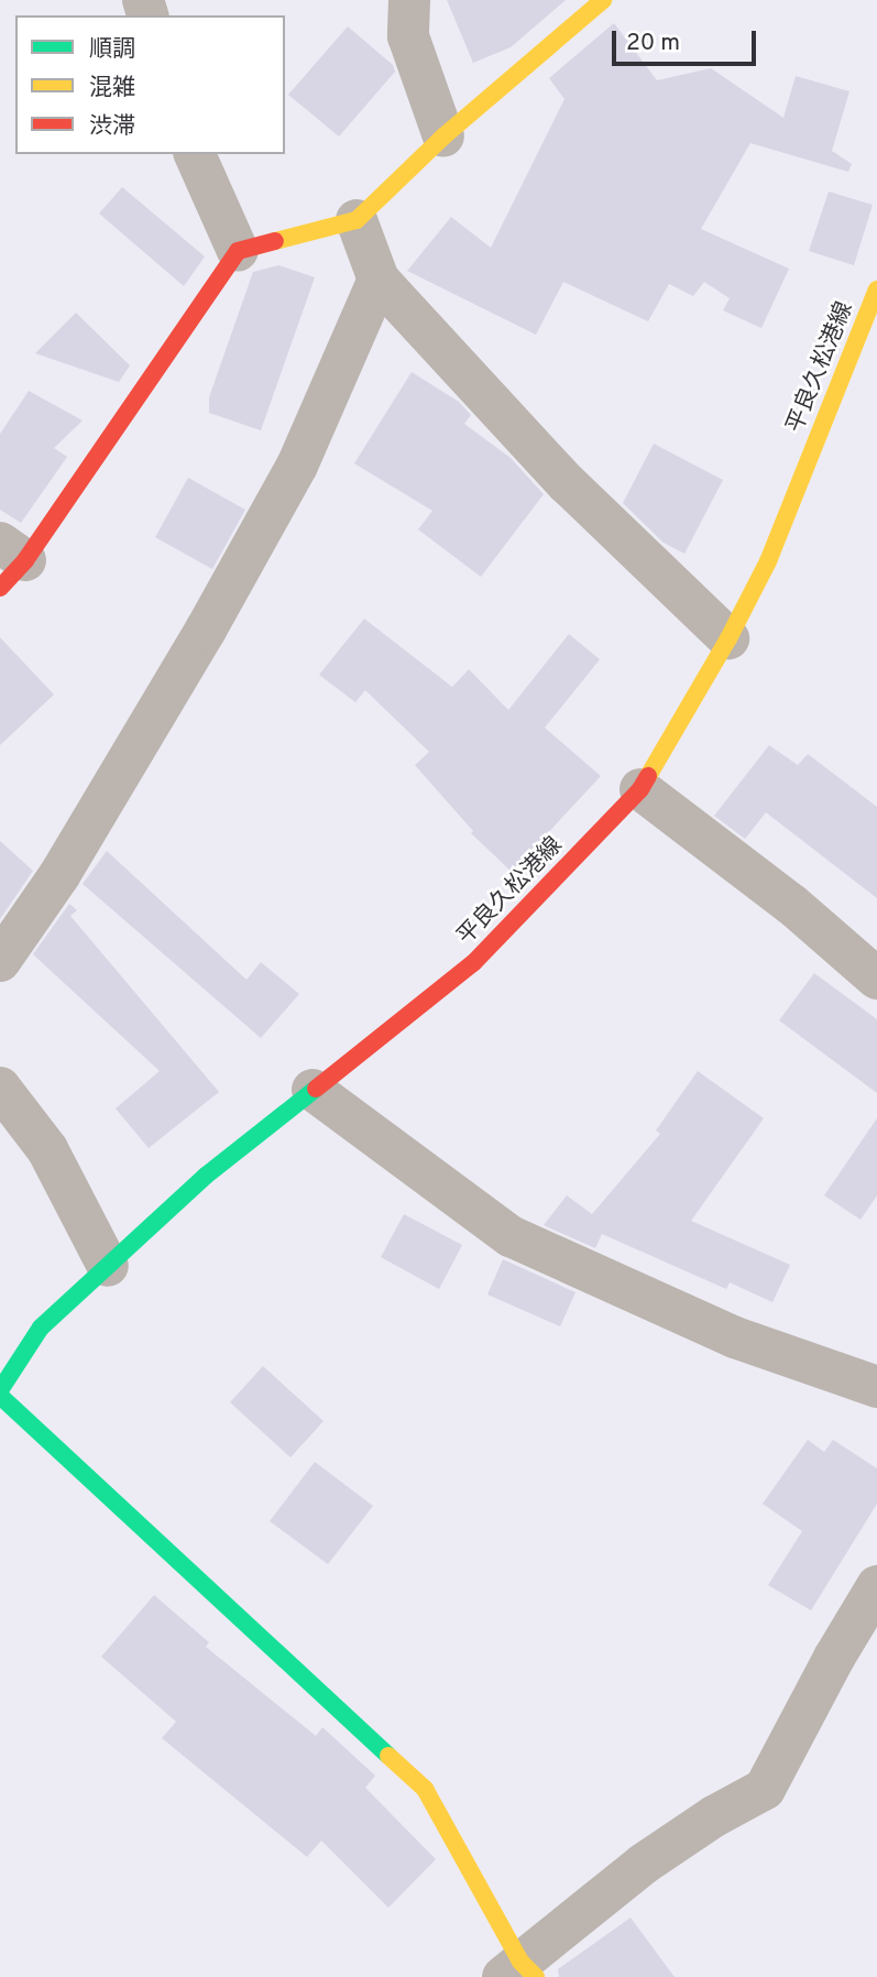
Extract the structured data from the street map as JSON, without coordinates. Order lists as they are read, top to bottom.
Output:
{
  "streets": {
    "street": ["平良久松港線"]
  },
  "legend": ["順調", "混雑", "渋滞"],
  "scale_bar": "20 m"
}
